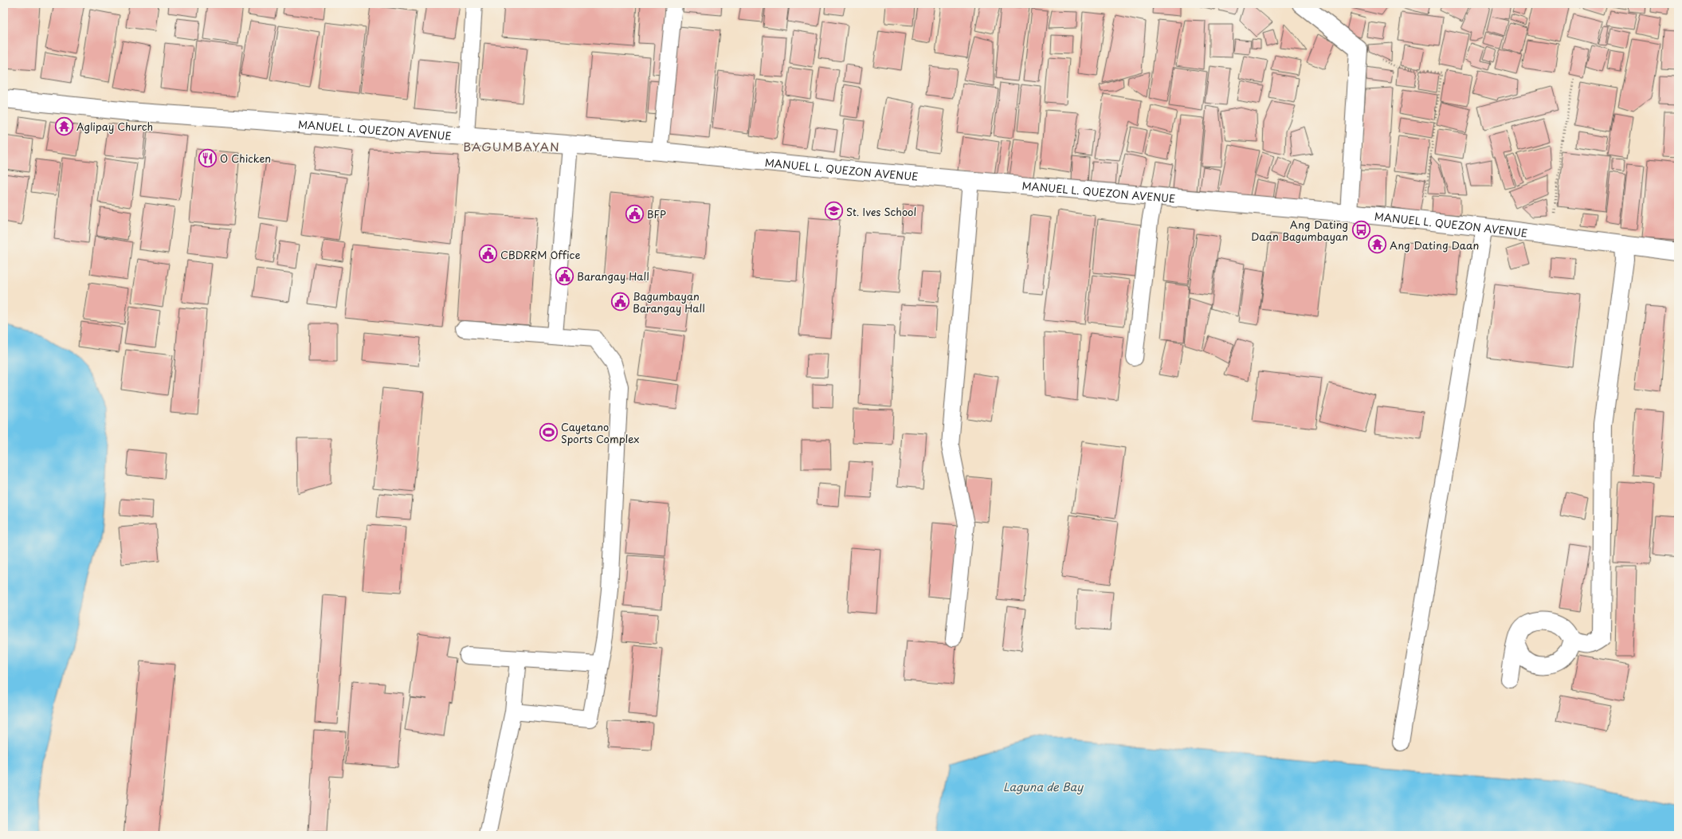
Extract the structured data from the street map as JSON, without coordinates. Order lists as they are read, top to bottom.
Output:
{
  "streets": {
    "main road": ["MANUEL L. QUEZON AVENUE"]
  },
  "districts": ["BAGUMBAYAN"],
  "water": ["Laguna de Bay"],
  "places": {
    "temple": ["Aglipay Church", "Ang Dating Daan"],
    "restaurant": ["O Chicken"],
    "school or university": ["St. Ives School"],
    "public building": [
      "BFP",
      "CBDRRM Office",
      "Barangay Hall",
      "Bagumbayan Barangay Hall"
    ],
    "bus stop": ["Ang Dating Daan Bagumbayan"],
    "sports": ["Cayetano Sports Complex"]
  }
}
